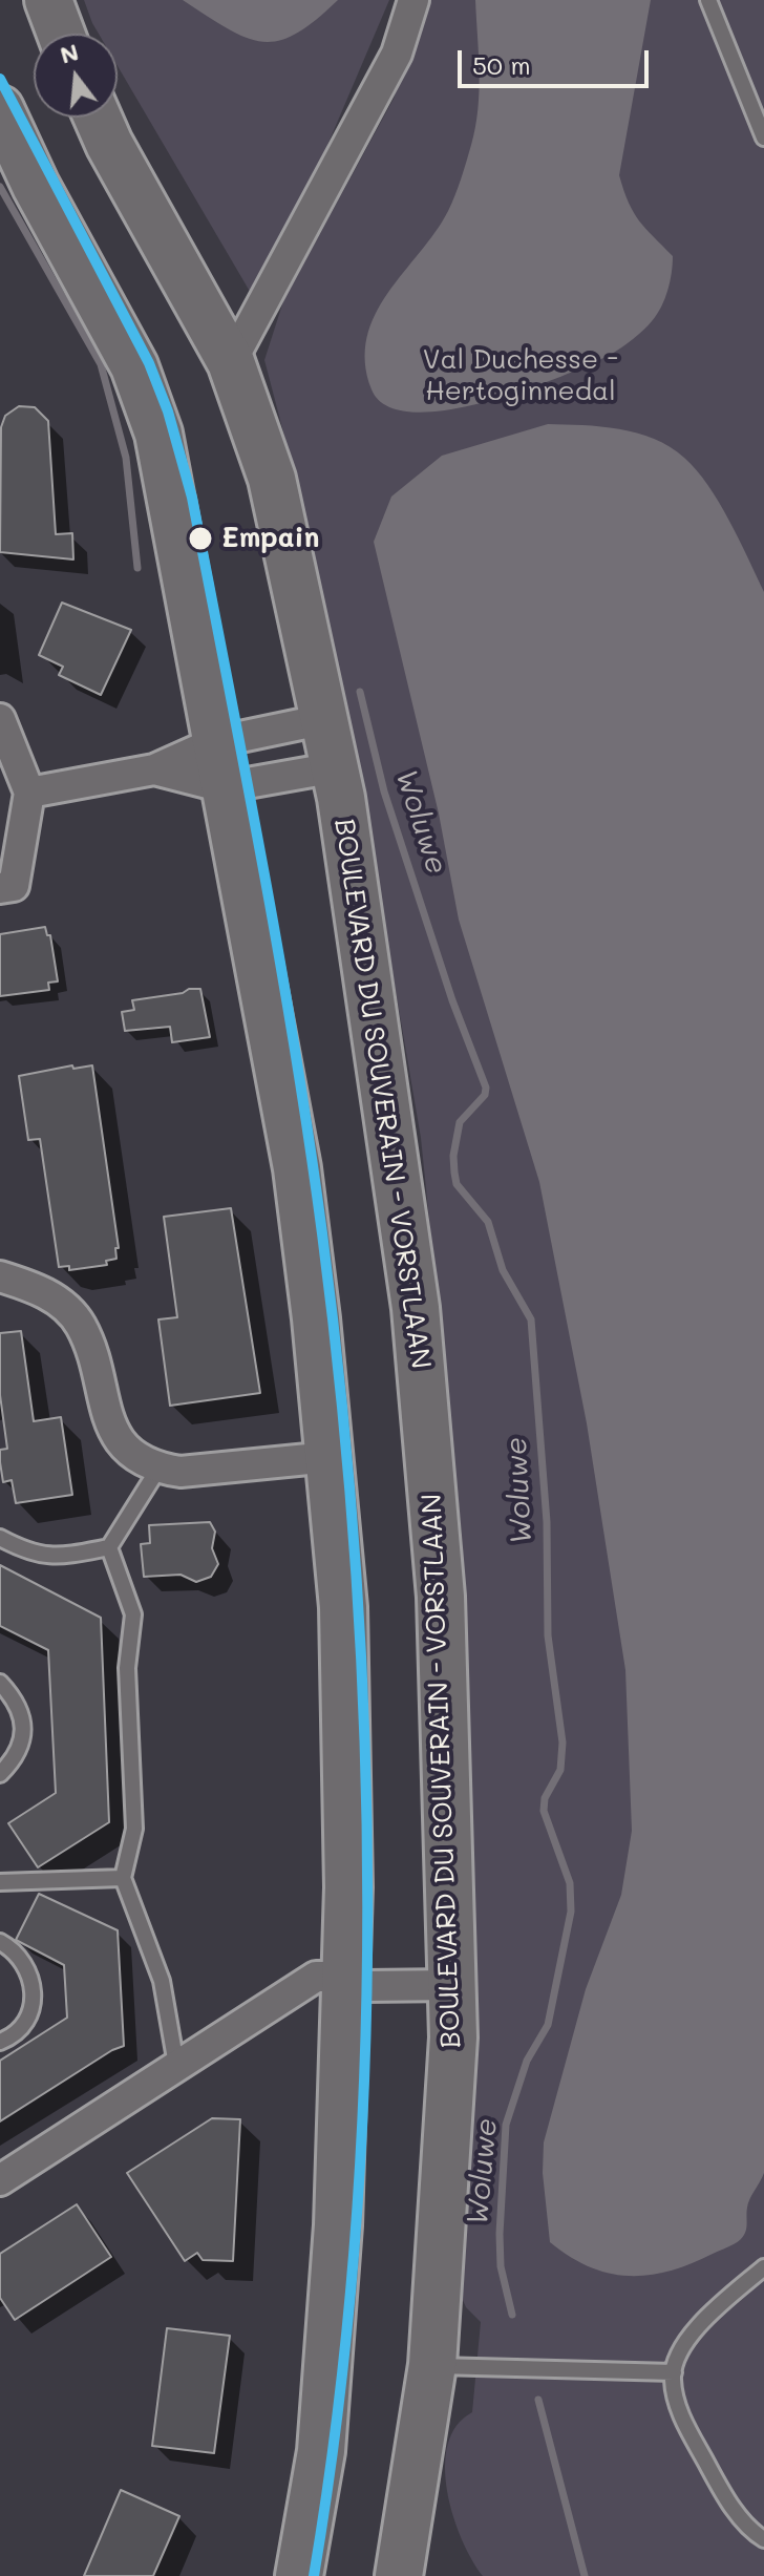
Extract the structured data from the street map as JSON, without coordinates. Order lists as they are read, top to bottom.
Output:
{
  "streets": {
    "main road": ["BOULEVARD DU SOUVERAIN - VORSTLAAN"]
  },
  "water": ["Woluwe"],
  "parks": ["Val Duchesse - Hertoginnedal"],
  "places": ["Empain"],
  "scale_bar": "50 m",
  "north": "top"
}
